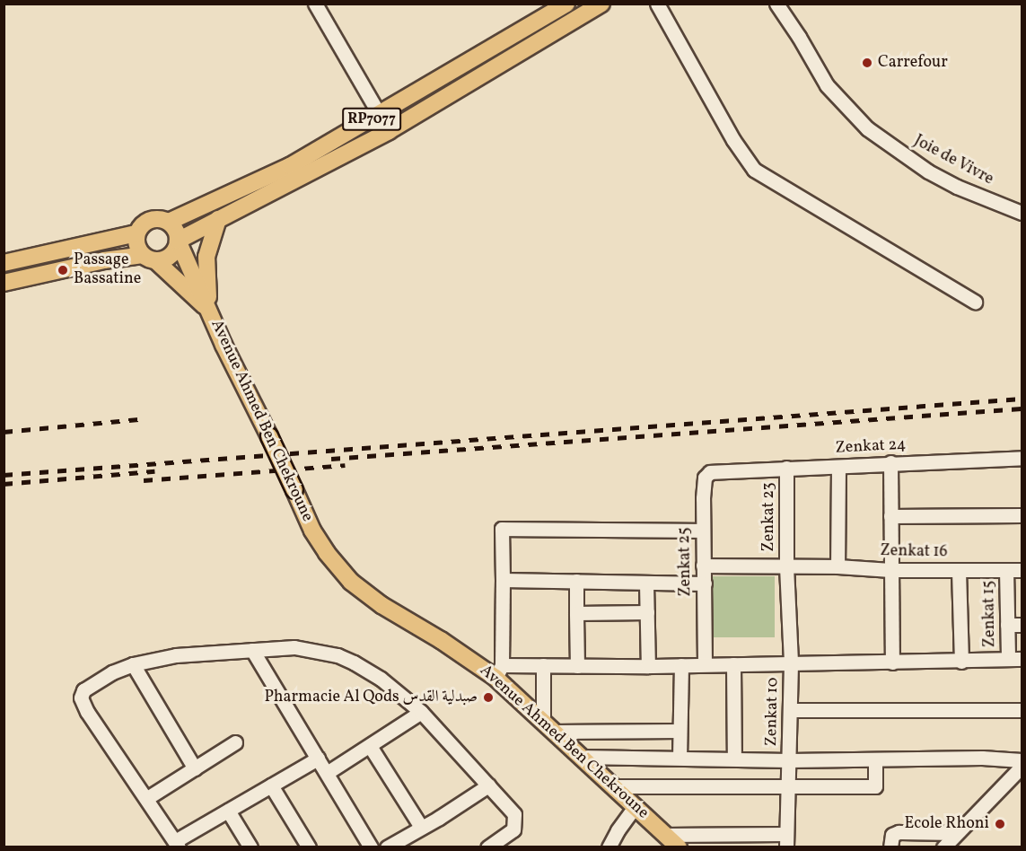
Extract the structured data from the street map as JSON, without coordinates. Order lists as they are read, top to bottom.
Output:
{
  "streets": {
    "main road": ["RP7077", "Avenue Ahmed Ben Chekroune"],
    "street": [
      "Joie de Vivre",
      "Zenkat 24",
      "Zenkat 23",
      "Zenkat 16",
      "Zenkat 25",
      "Zenkat 15",
      "Zenkat 10"
    ]
  },
  "crossings": [
    ["RP7077", "Avenue Ahmed Ben Chekroune"],
    ["Zenkat 24", "Zenkat 23"],
    ["Zenkat 24", "Zenkat 25"],
    ["Zenkat 23", "Zenkat 16"],
    ["Zenkat 23", "Zenkat 10"],
    ["Zenkat 16", "Zenkat 25"],
    ["Zenkat 16", "Zenkat 15"]
  ],
  "places": [
    "Carrefour",
    "Passage Bassatine",
    "Pharmacie Al Qods صبدلية القدس",
    "Ecole Rhoni"
  ]
}
